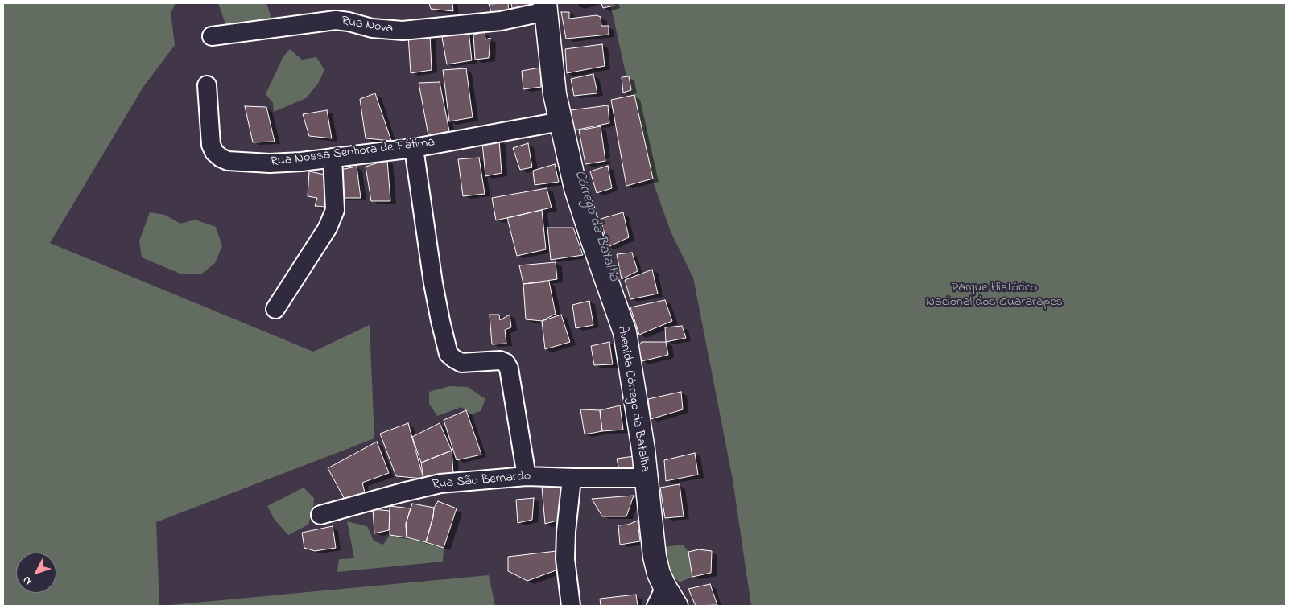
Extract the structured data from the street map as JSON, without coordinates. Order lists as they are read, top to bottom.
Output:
{
  "streets": {
    "street": [
      "Rua Nova",
      "Rua Nossa Senhora de Fátima",
      "Avenida Córrego da Batalha",
      "Rua São Bernardo"
    ]
  },
  "crossings": [
    ["Rua Nova", "Avenida Córrego da Batalha"],
    ["Rua Nossa Senhora de Fátima", "Avenida Córrego da Batalha"],
    ["Avenida Córrego da Batalha", "Rua São Bernardo"]
  ],
  "water": ["Córrego da Batalha"],
  "parks": ["Parque Histórico Nacional dos Guararapes"],
  "north": "bottom left"
}
